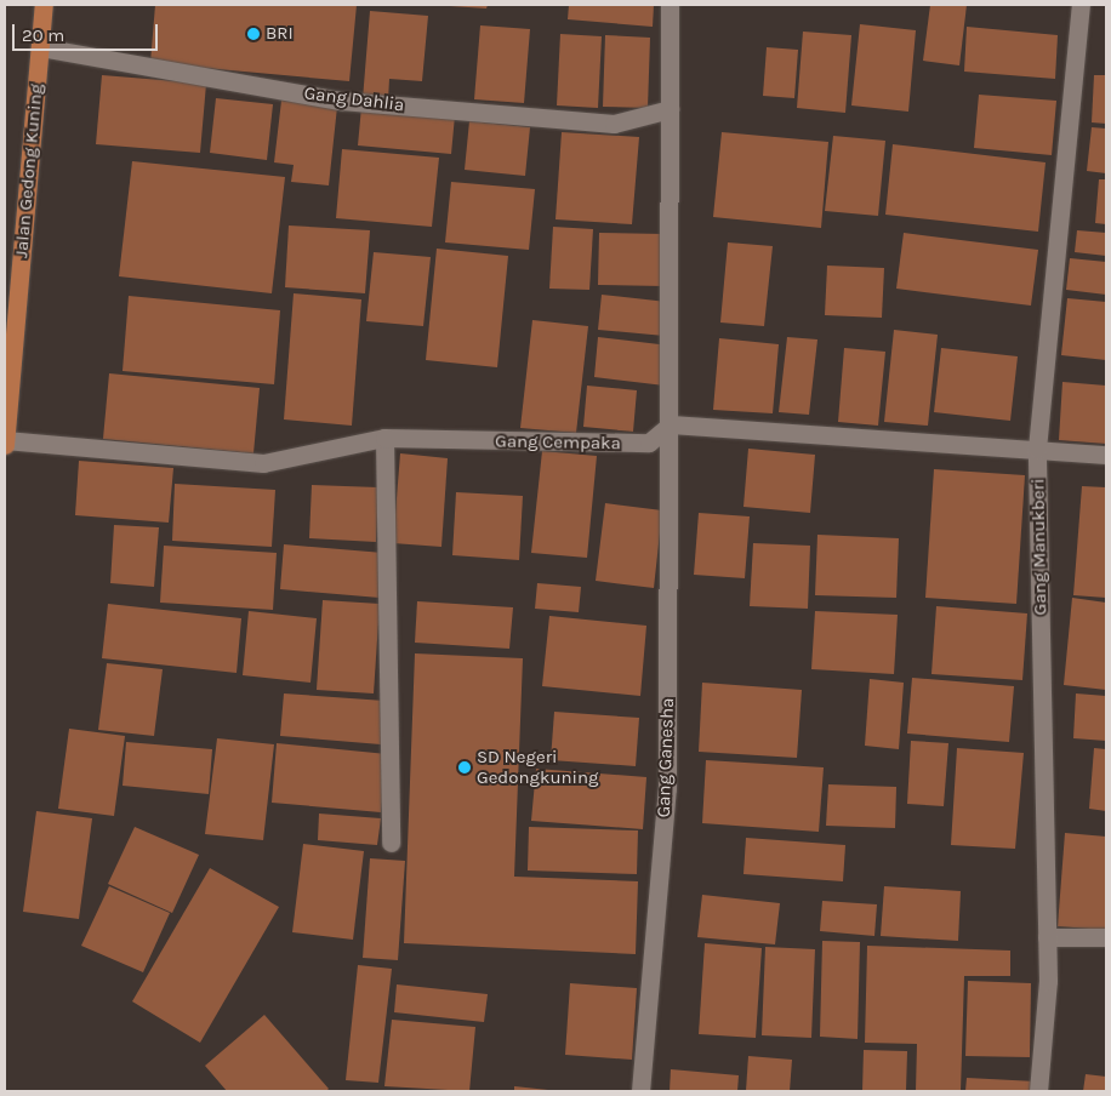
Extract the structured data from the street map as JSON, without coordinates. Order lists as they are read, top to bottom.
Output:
{
  "streets": {
    "main road": ["Jalan Gedong Kuning"],
    "street": [
      "Gang Dahlia",
      "Gang Cempaka",
      "Gang Manukberi",
      "Gang Ganesha"
    ]
  },
  "crossings": [
    ["Gang Dahlia", "Jalan Gedong Kuning"],
    ["Gang Dahlia", "Gang Ganesha"],
    ["Jalan Gedong Kuning", "Gang Cempaka"],
    ["Gang Cempaka", "Gang Ganesha"]
  ],
  "places": ["BRI", "SD Negeri Gedongkuning"],
  "scale_bar": "20 m"
}
